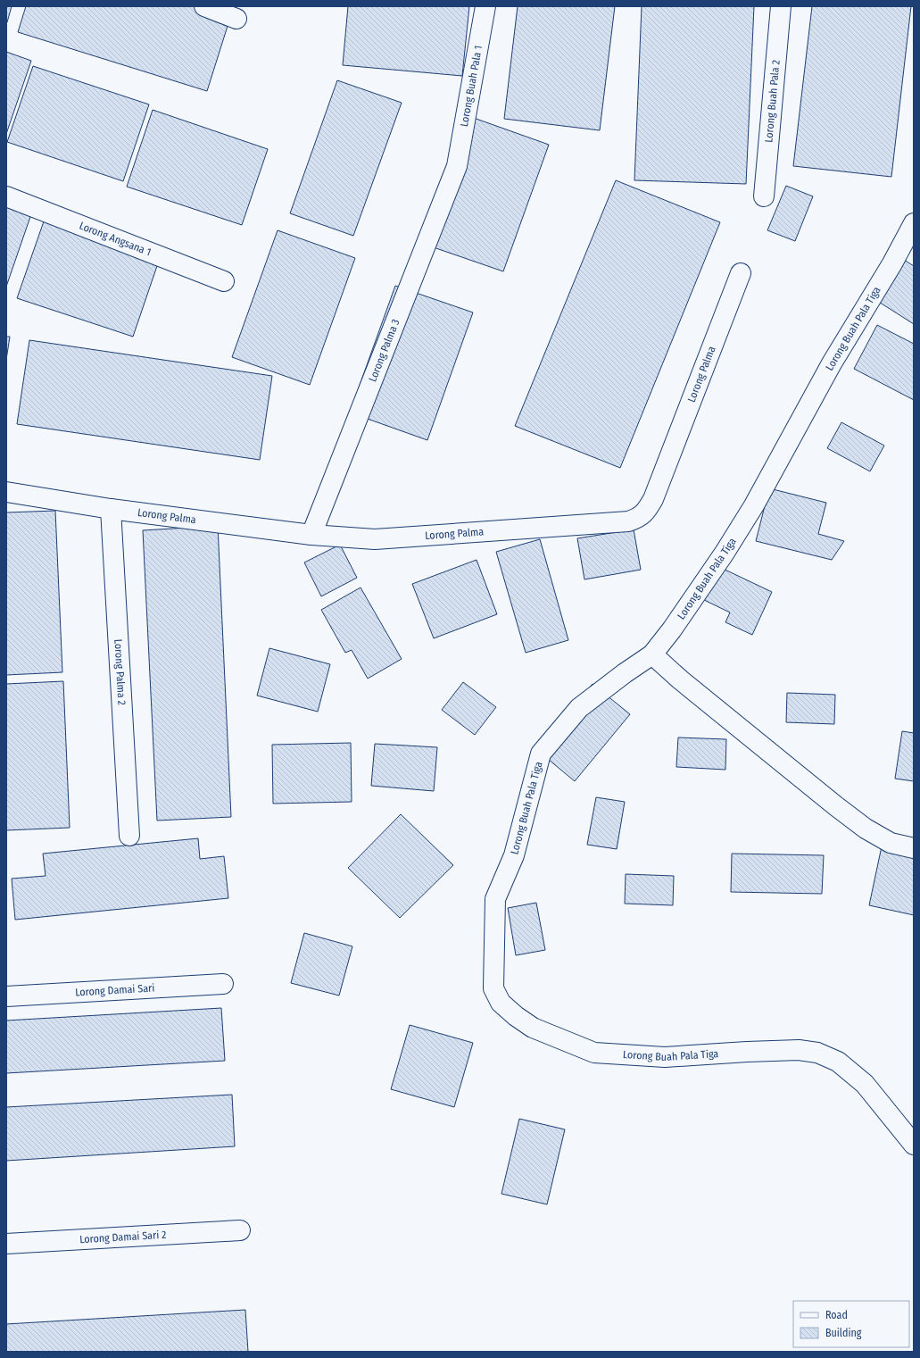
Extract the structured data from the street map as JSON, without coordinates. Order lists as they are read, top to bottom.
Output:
{
  "streets": {
    "street": [
      "Lorong Buah Pala 1",
      "Lorong Buah Pala 2",
      "Lorong Angsana 1",
      "Lorong Buah Pala Tiga",
      "Lorong Palma 3",
      "Lorong Palma",
      "Lorong Palma 2",
      "Lorong Damai Sari",
      "Lorong Damai Sari 2"
    ]
  },
  "crossings": [
    ["Lorong Buah Pala 1", "Lorong Palma 3"],
    ["Lorong Palma 3", "Lorong Palma"],
    ["Lorong Palma", "Lorong Palma 2"]
  ],
  "legend": ["Road", "Building"]
}
